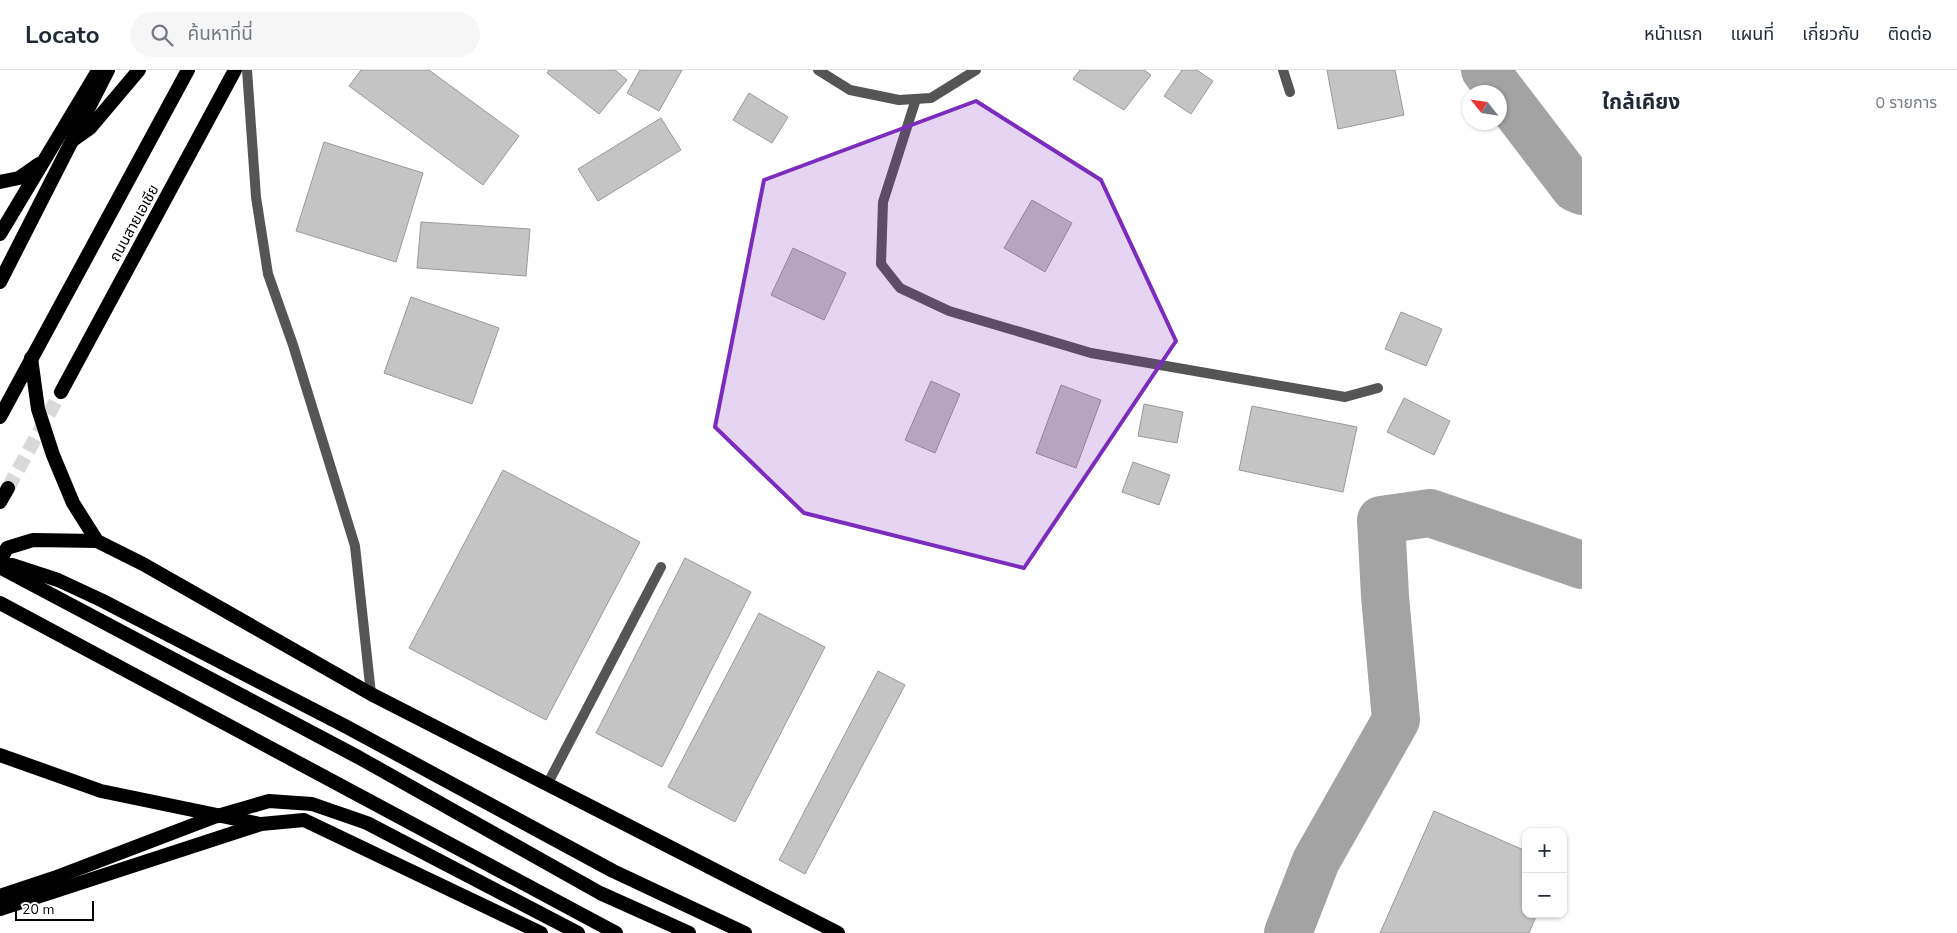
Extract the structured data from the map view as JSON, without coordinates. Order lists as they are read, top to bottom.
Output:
{
  "streets": {
    "highway": ["ถนนสายเอเชีย"]
  },
  "scale_bar": "20 m",
  "north": "top left",
  "page": {
    "header": "Locato",
    "search": "ค้นหาที่นี่",
    "nav": [
      "หน้าแรก",
      "แผนที่",
      "เกี่ยวกับ",
      "ติดต่อ"
    ],
    "heading": ["ใกล้เคียง", "0 รายการ"],
    "map_buttons": ["+", "−"],
    "scale": "20 m"
  }
}
